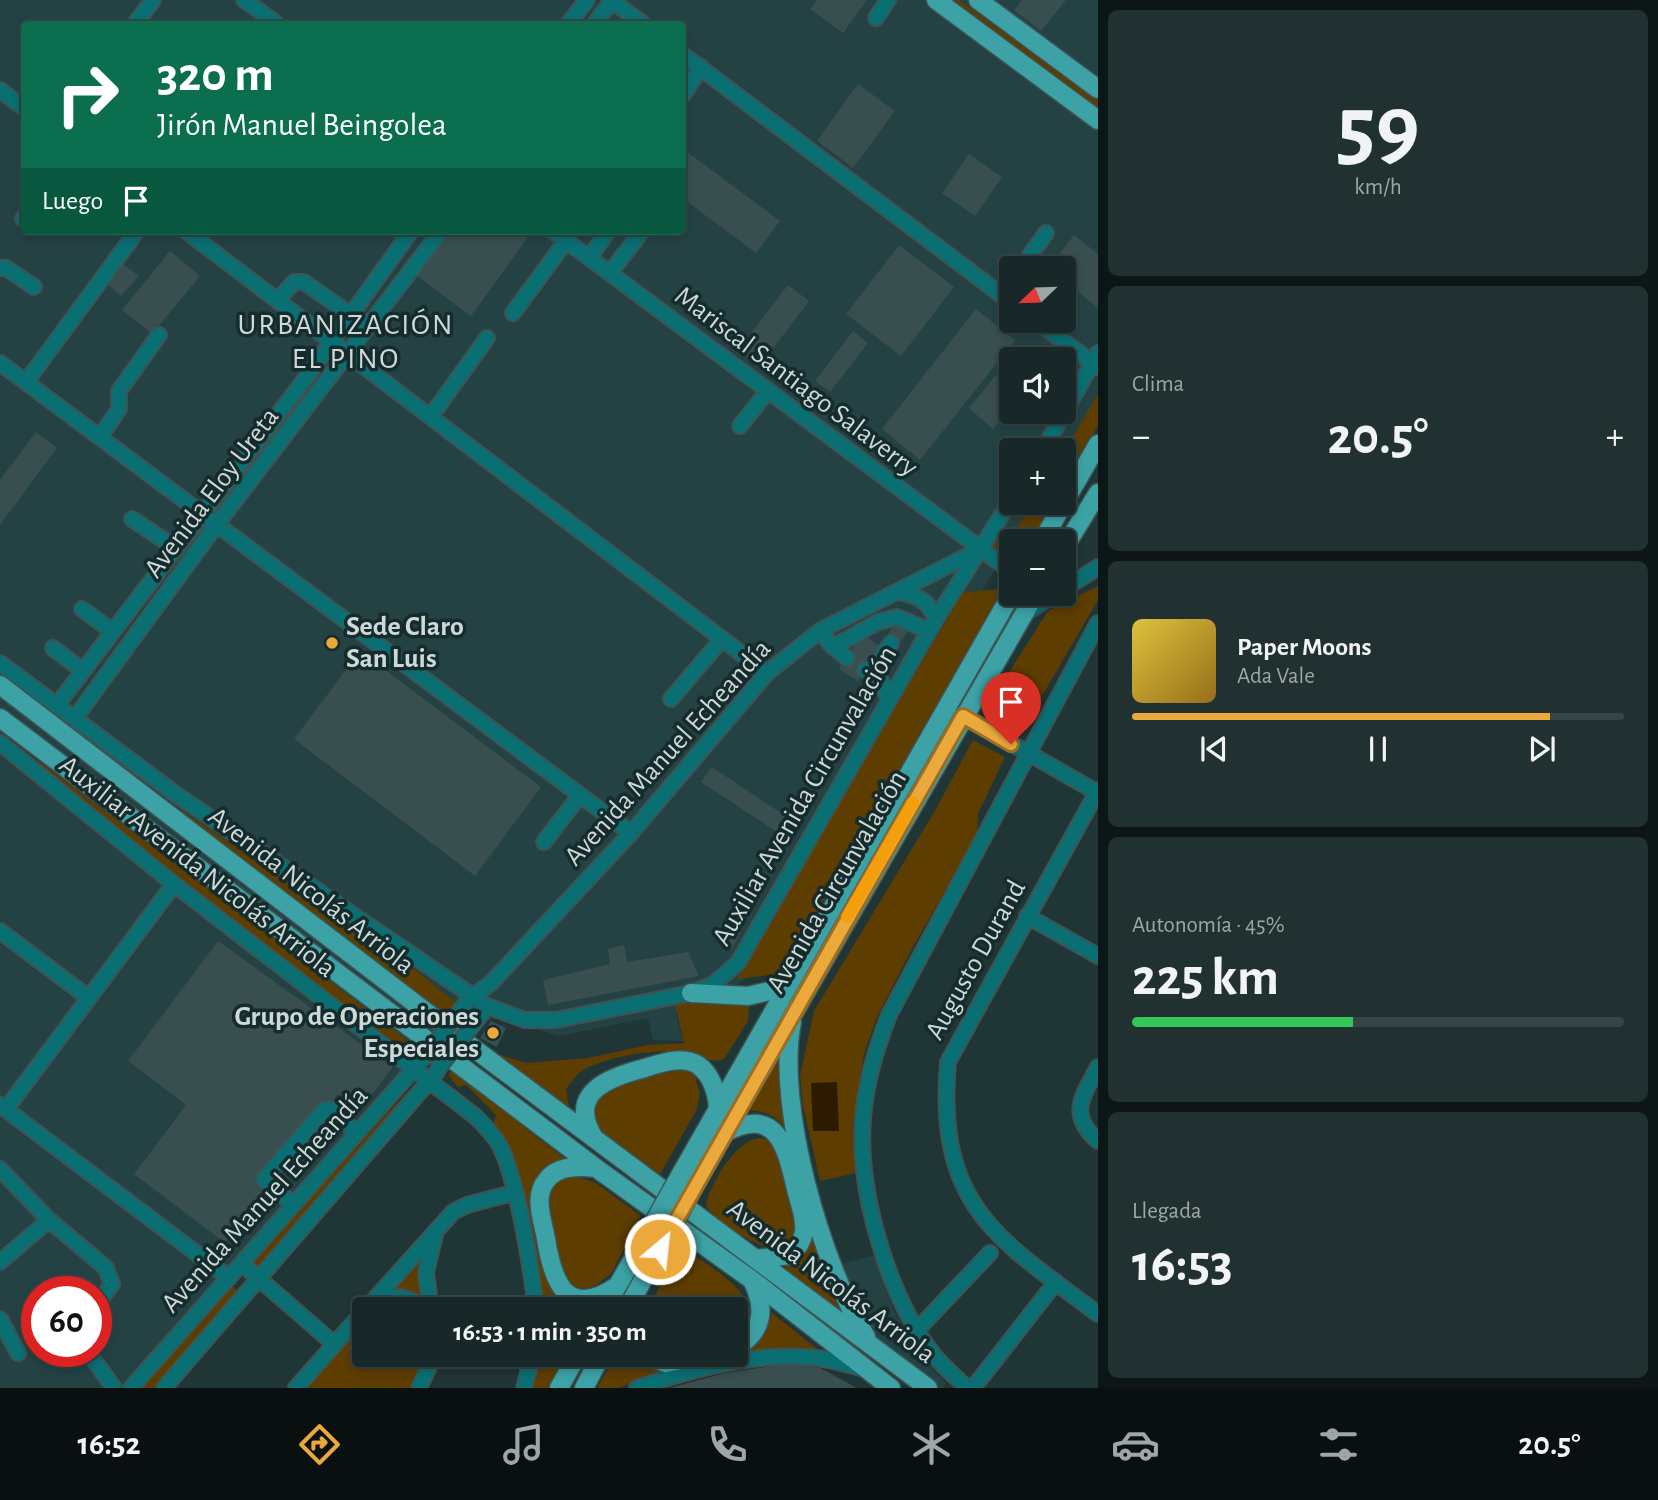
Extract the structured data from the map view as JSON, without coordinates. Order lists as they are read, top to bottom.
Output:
{
  "streets": {
    "main road": ["Avenida Circunvalación", "Avenida Nicolás Arriola"],
    "street": [
      "Mariscal Santiago Salaverry",
      "Avenida Eloy Ureta",
      "Avenida Manuel Echeandía",
      "Auxiliar Avenida Circunvalación",
      "Auxiliar Avenida Nicolás Arriola",
      "Augusto Durand"
    ]
  },
  "crossings": [
    ["Mariscal Santiago Salaverry", "Avenida Manuel Echeandía"],
    ["Mariscal Santiago Salaverry", "Auxiliar Avenida Circunvalación"],
    ["Avenida Eloy Ureta", "Auxiliar Avenida Nicolás Arriola"],
    ["Avenida Manuel Echeandía", "Auxiliar Avenida Circunvalación"],
    ["Avenida Manuel Echeandía", "Auxiliar Avenida Nicolás Arriola"],
    ["Auxiliar Avenida Circunvalación", "Auxiliar Avenida Nicolás Arriola"]
  ],
  "districts": ["URBANIZACIÓN EL PINO"],
  "places": ["Sede Claro San Luis", "Grupo de Operaciones Especiales"],
  "north": "bottom left",
  "page": {
    "tile": [
      ["59", "km/h"],
      "Clima",
      ["Autonomía · 45%", "225 km"],
      ["Llegada", "16:53"]
    ],
    "turn": ["320 m", "Jirón Manuel Beingolea"],
    "then": "Luego",
    "map_buttons": ["+", "−"],
    "heat": ["−", "20.5°", "+"],
    "song": ["Paper Moons", "Ada Vale"],
    "limit": "60",
    "trip": "16:53 · 1 min · 350 m",
    "tabs": ["16:52", "20.5°"]
  }
}
